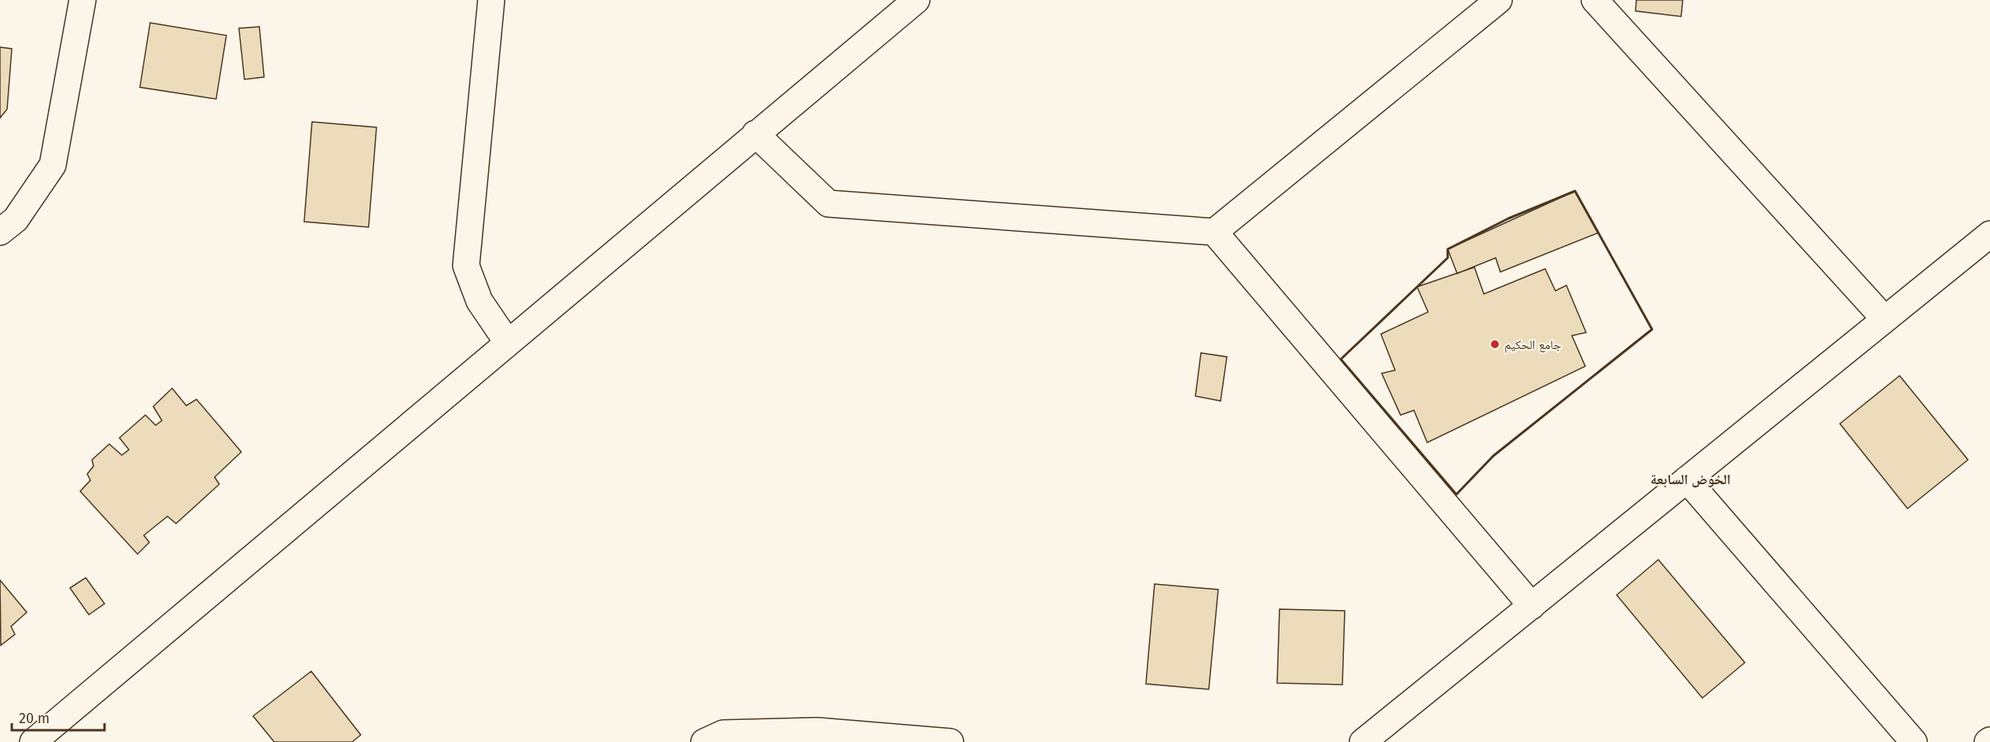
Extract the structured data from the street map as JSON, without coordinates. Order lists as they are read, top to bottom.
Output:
{
  "districts": ["الخوض السابعة"],
  "places": ["جامع الحكيم"],
  "scale_bar": "20 m"
}
